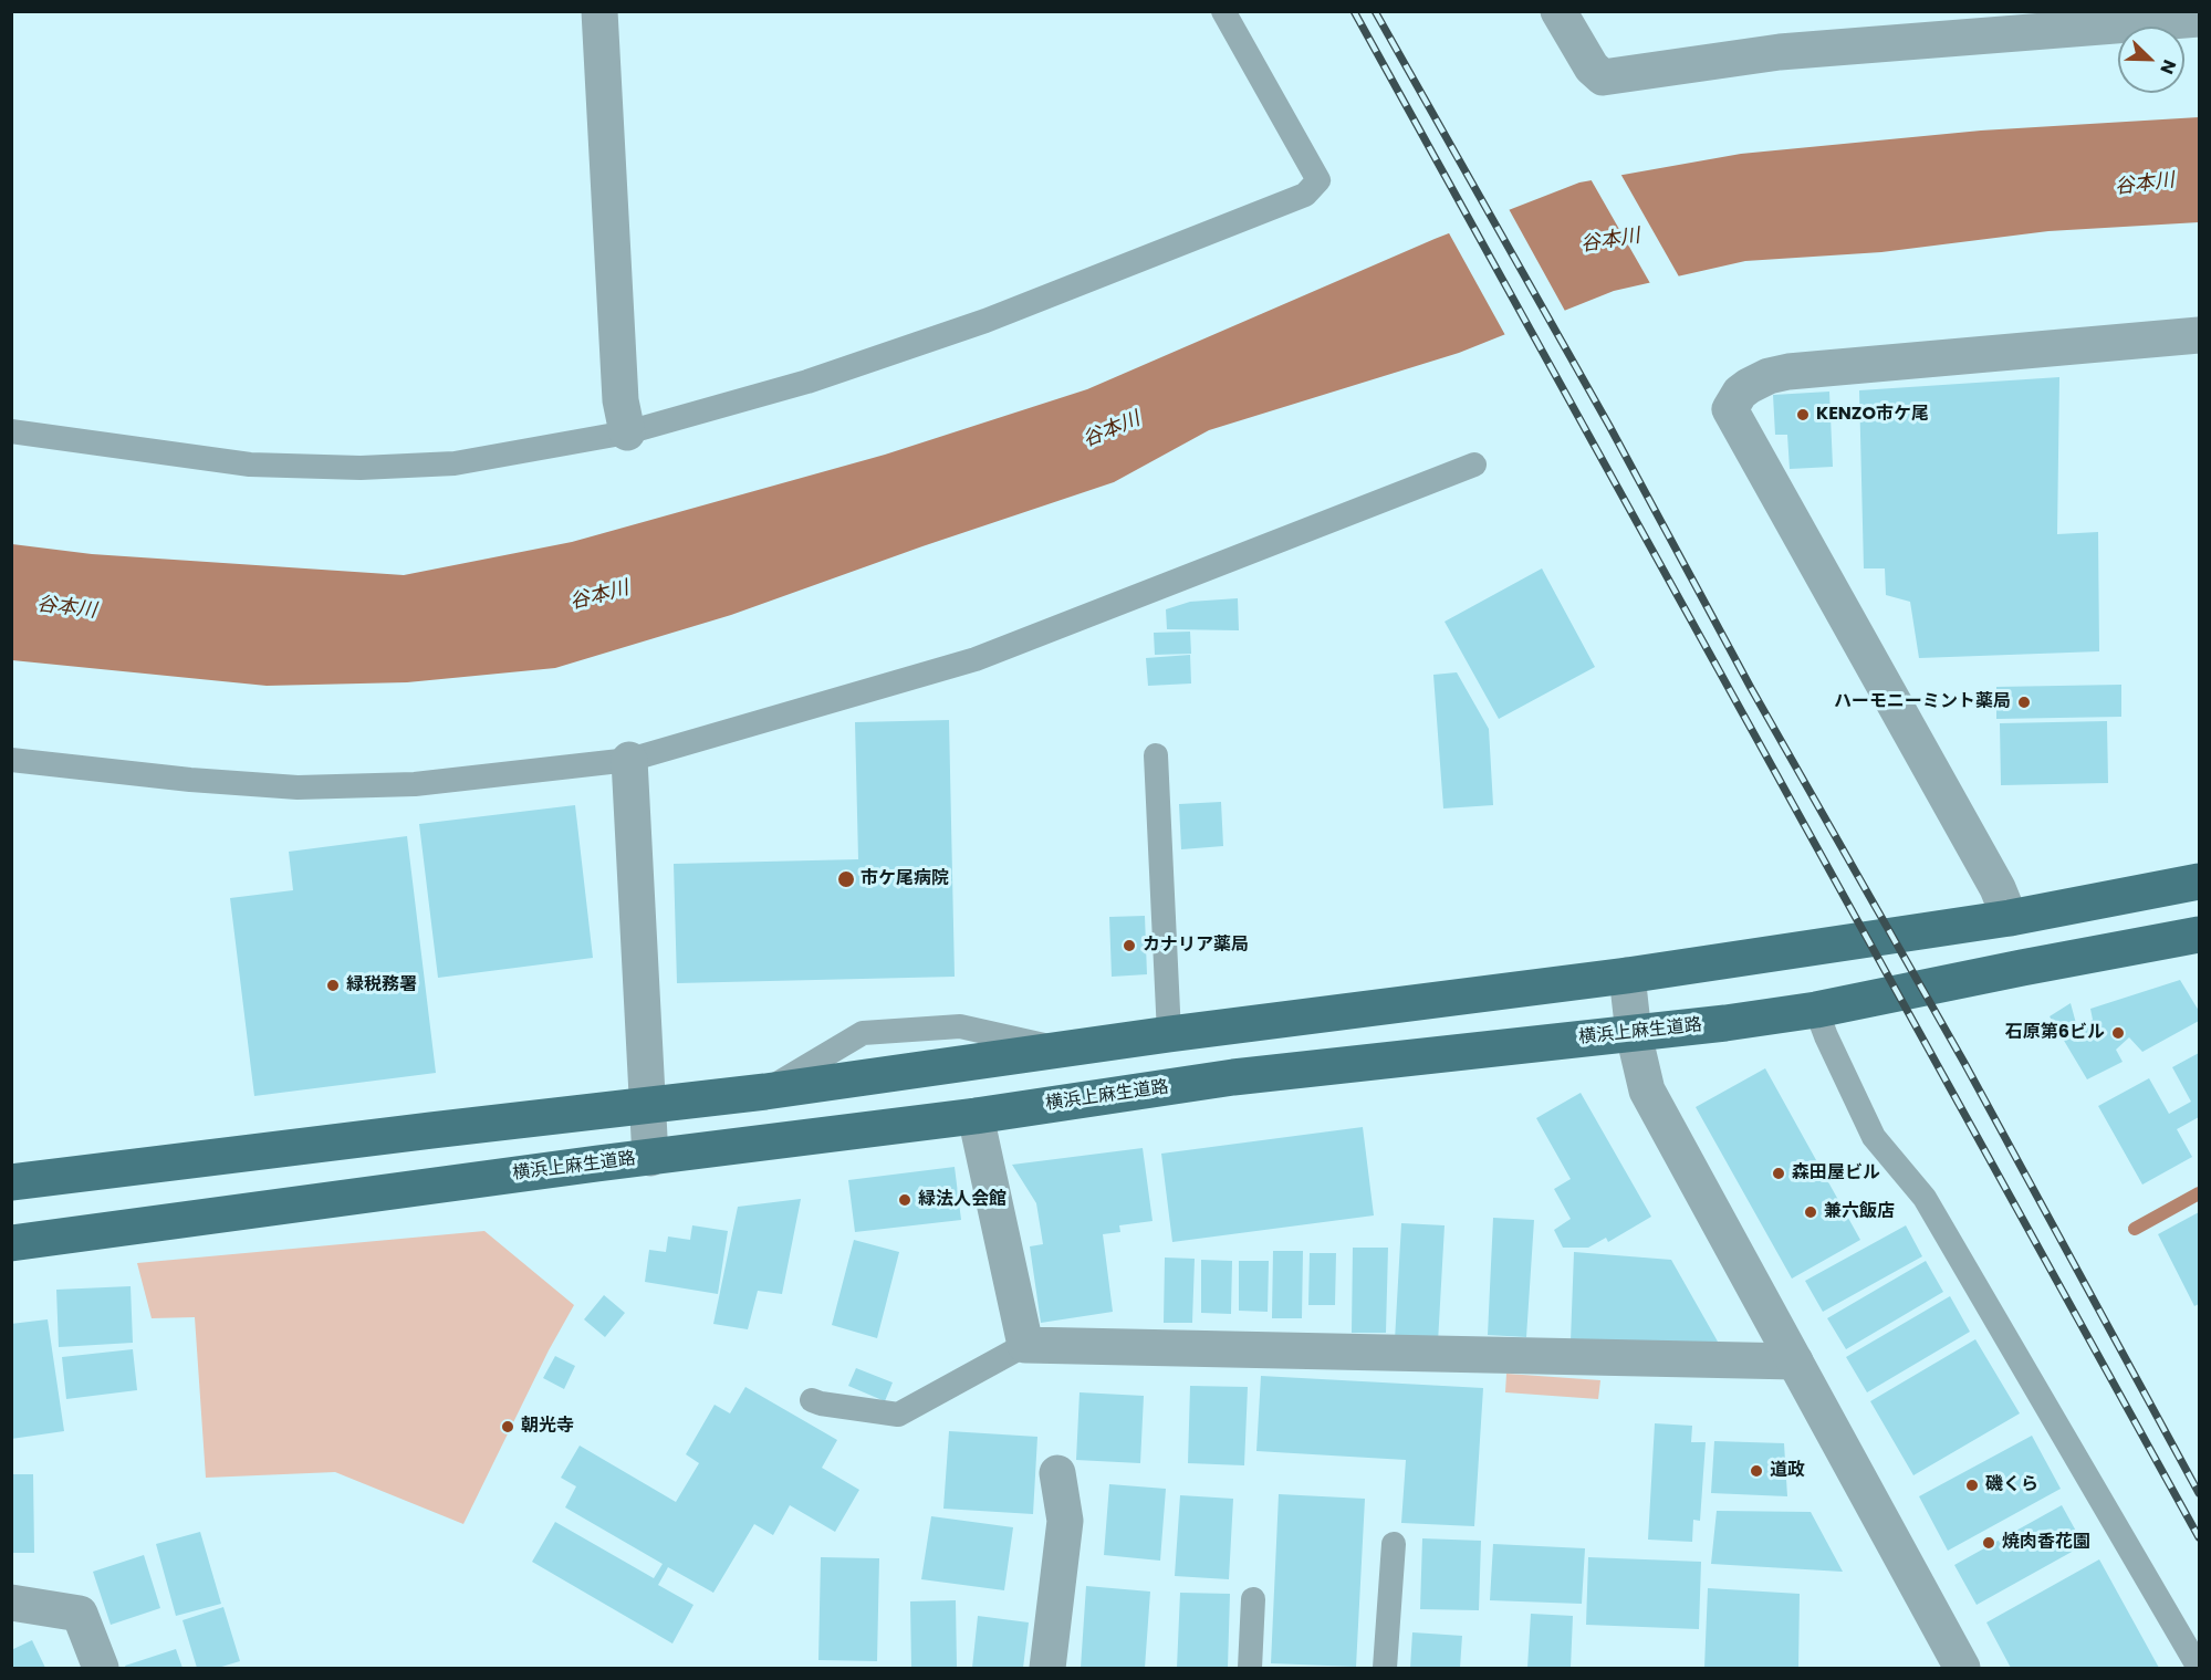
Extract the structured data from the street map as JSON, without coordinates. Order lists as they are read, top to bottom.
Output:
{
  "streets": {
    "main road": ["横浜上麻生道路"]
  },
  "water": ["谷本川"],
  "places": [
    "KENZO市ケ尾",
    "ハーモニーミント薬局",
    "市ケ尾病院",
    "カナリア薬局",
    "緑税務署",
    "石原第6ビル",
    "森田屋ビル",
    "緑法人会館",
    "兼六飯店",
    "朝光寺",
    "道政",
    "磯くら",
    "焼肉香花園"
  ],
  "north": "bottom right"
}
